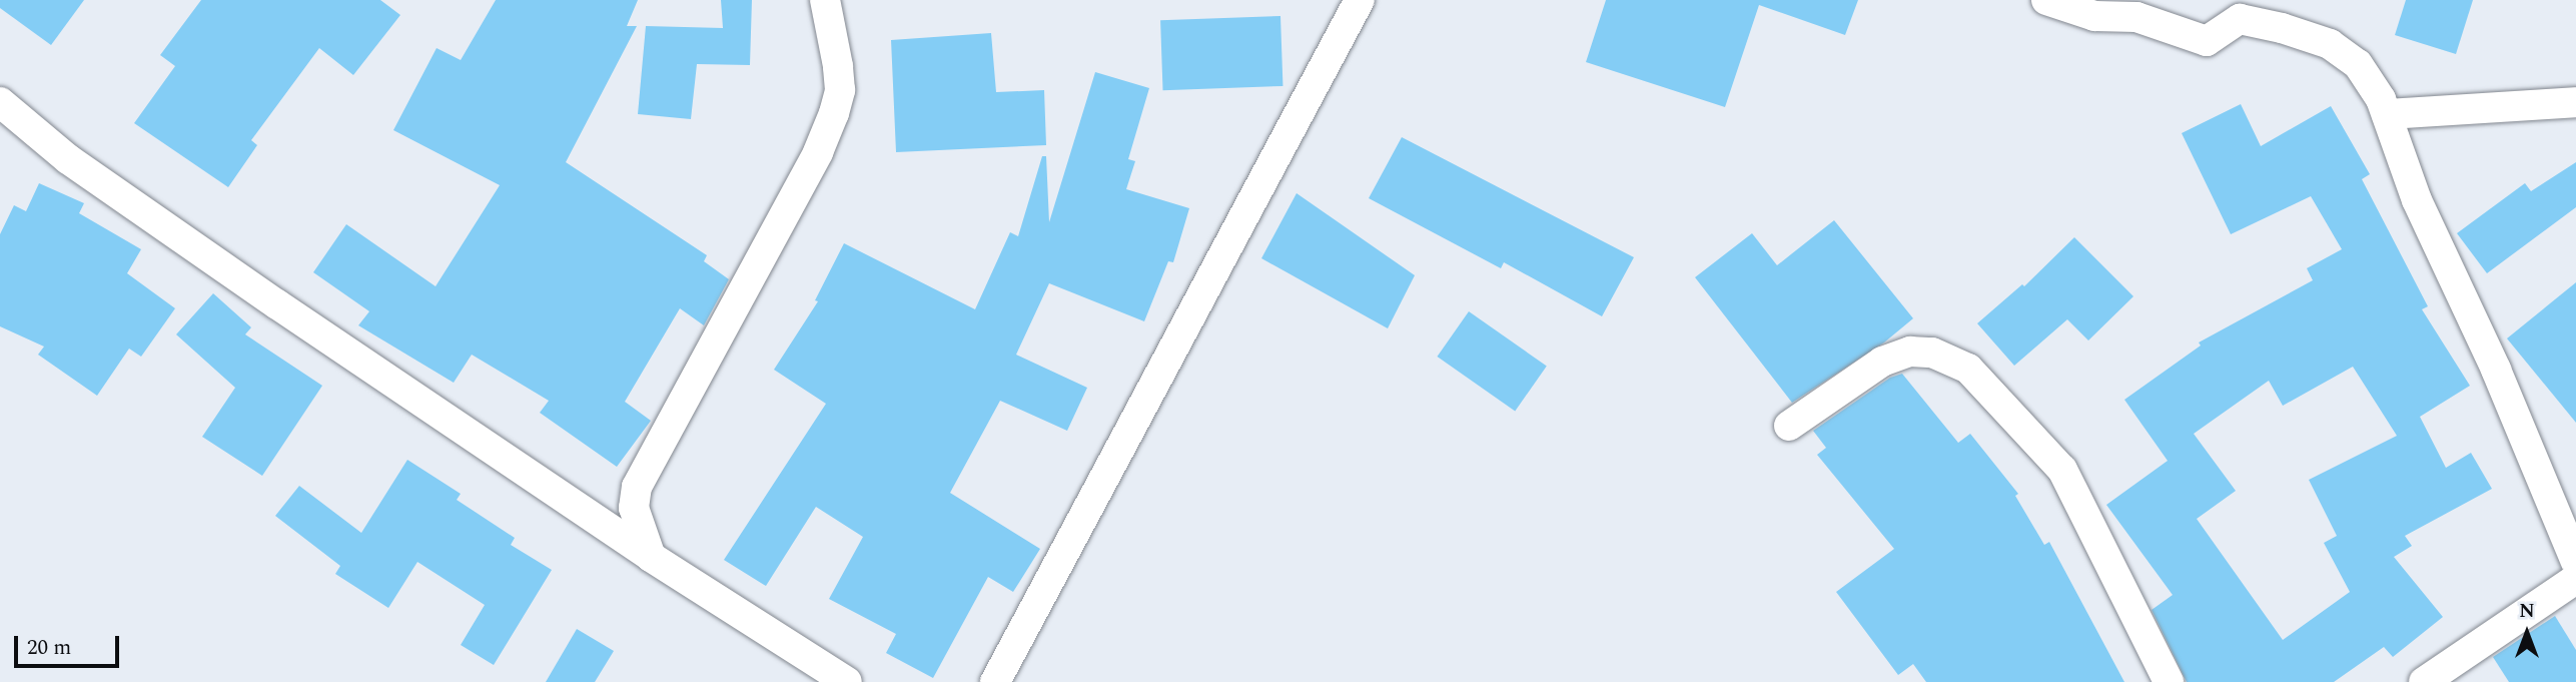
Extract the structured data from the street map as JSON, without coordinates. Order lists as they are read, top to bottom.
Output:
{
  "scale_bar": "20 m",
  "north": "top"
}
